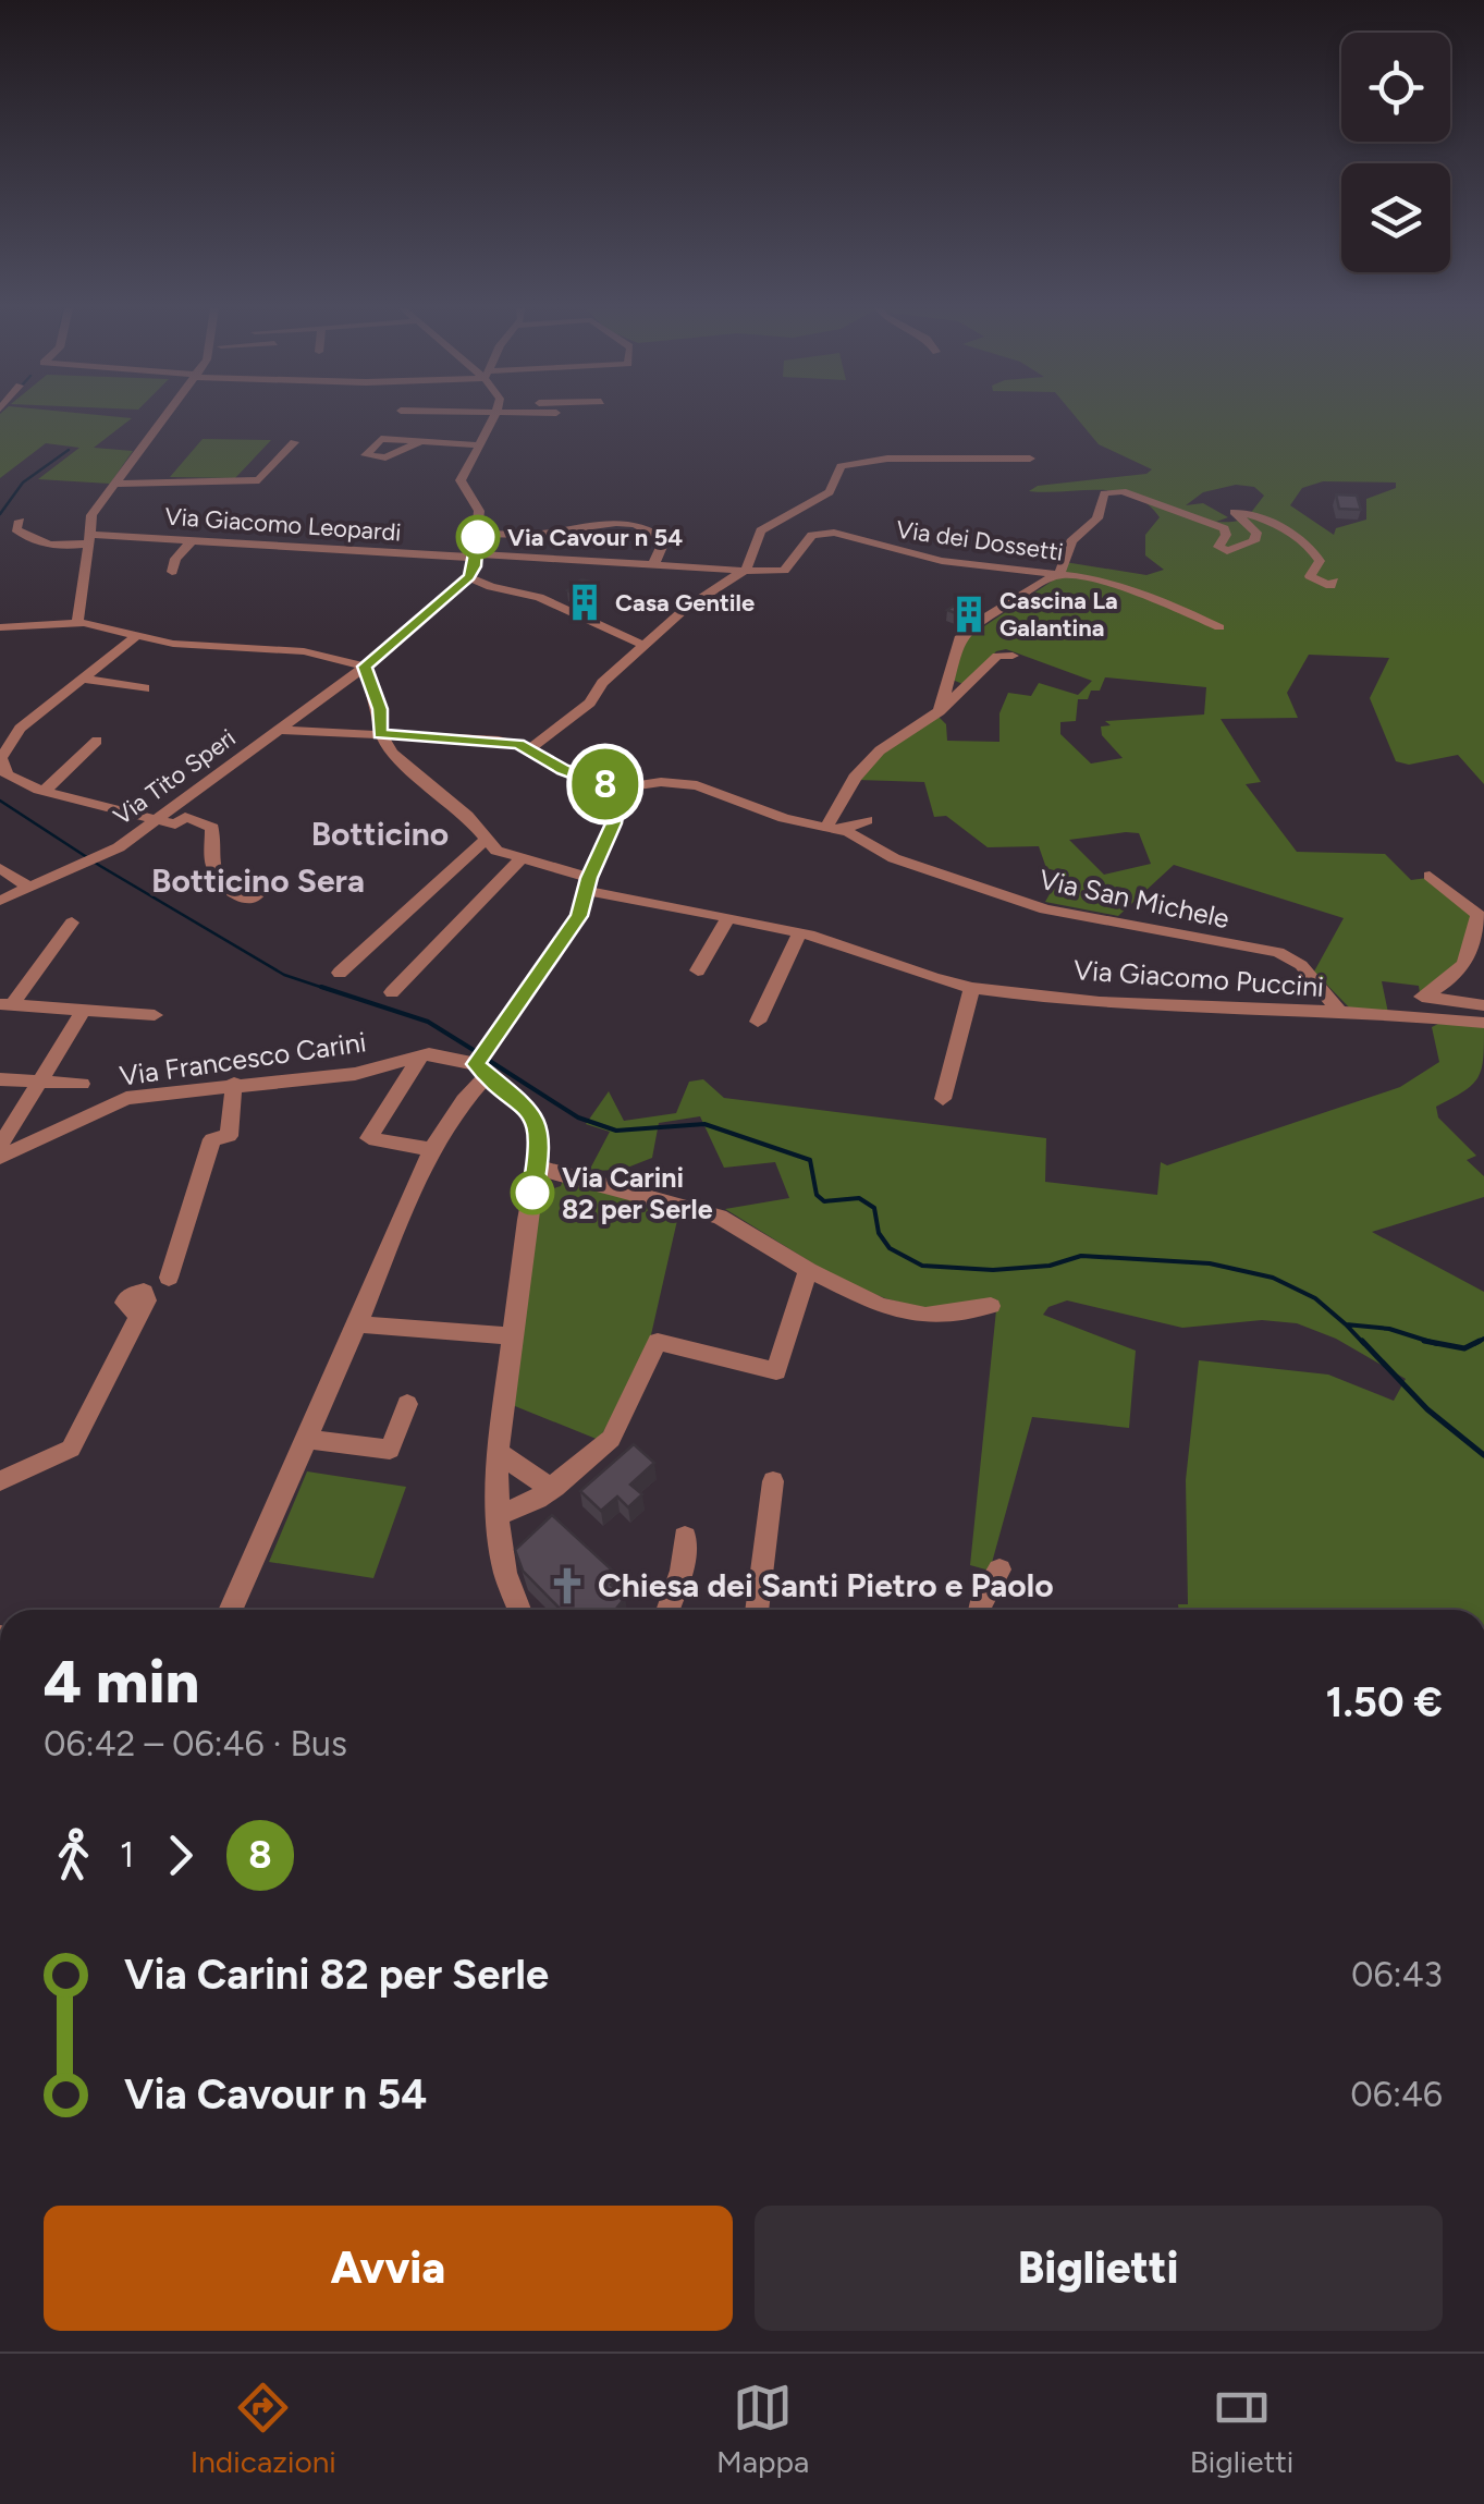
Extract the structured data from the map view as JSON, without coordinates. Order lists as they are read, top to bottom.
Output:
{
  "streets": {
    "street": [
      "Via Giacomo Leopardi",
      "Via dei Dossetti",
      "Via Tito Speri",
      "Via San Michele",
      "Via Giacomo Puccini",
      "Via Francesco Carini"
    ]
  },
  "crossings": [
    ["Via Giacomo Leopardi", "Via dei Dossetti"],
    ["Via San Michele", "Via Giacomo Puccini"]
  ],
  "districts": ["Botticino", "Botticino Sera"],
  "places": {
    "other": ["Via Cavour n 54", "Via Carini 82 per Serle"],
    "building": ["Casa Gentile", "Cascina La Galantina"],
    "church": ["Chiesa dei Santi Pietro e Paolo"]
  },
  "lines": ["bus line 8"],
  "page": {
    "on_map": "8",
    "heading": ["4 min", "06:42 – 06:46 · Bus", "1.50 €"],
    "legs": ["1", "8"],
    "list": [
      {
        "name": "Via Carini 82 per Serle",
        "value": "06:43"
      },
      {
        "name": "Via Cavour n 54",
        "value": "06:46"
      }
    ],
    "buttons": ["Avvia", "Biglietti"],
    "tabs": ["Indicazioni", "Mappa", "Biglietti"]
  }
}
